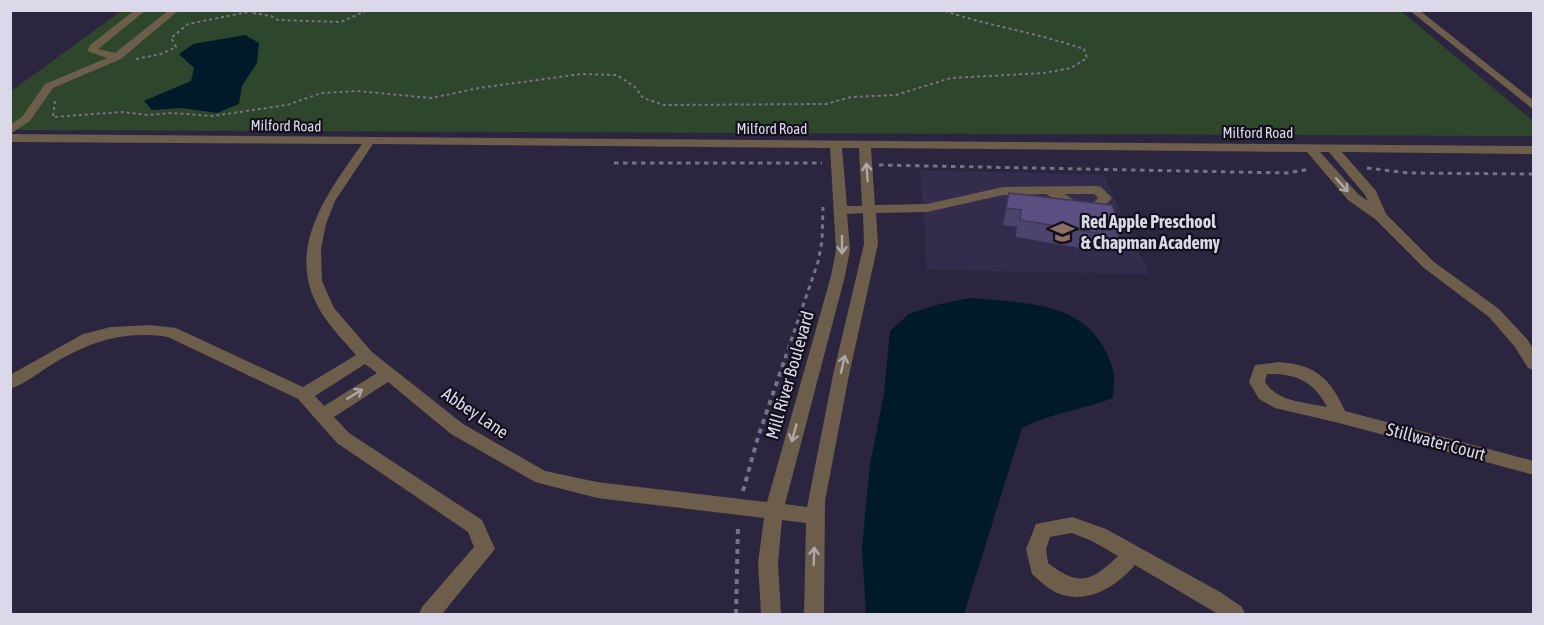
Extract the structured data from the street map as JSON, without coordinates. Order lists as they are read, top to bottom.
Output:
{
  "streets": {
    "street": [
      "Milford Road",
      "Mill River Boulevard",
      "Abbey Lane",
      "Stillwater Court"
    ]
  },
  "crossings": [
    ["Milford Road", "Mill River Boulevard"],
    ["Milford Road", "Abbey Lane"],
    ["Mill River Boulevard", "Abbey Lane"]
  ],
  "places": {
    "school or university": ["Red Apple Preschool & Chapman Academy"]
  }
}
